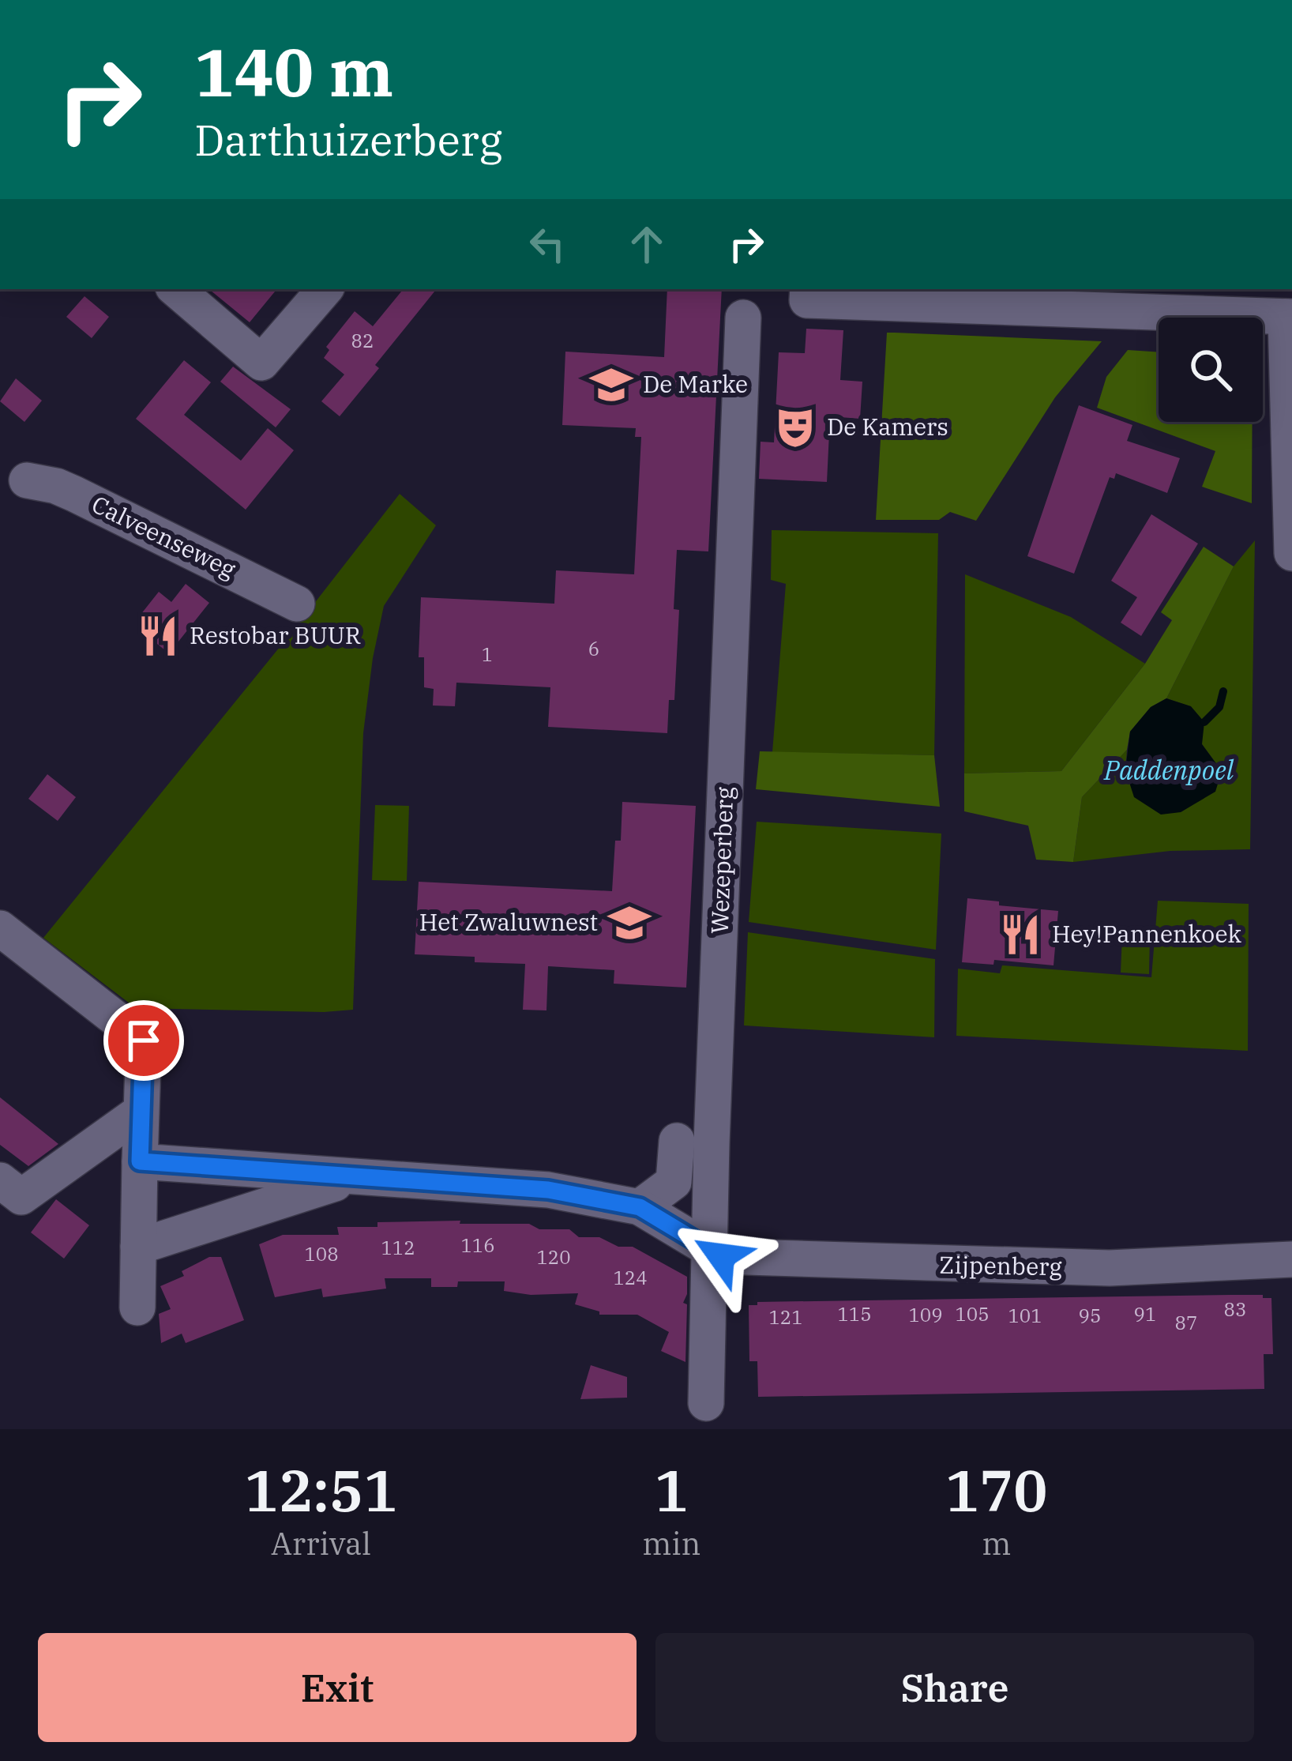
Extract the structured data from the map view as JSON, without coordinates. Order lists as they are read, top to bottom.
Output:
{
  "streets": {
    "street": ["Calveenseweg", "Wezeperberg", "Zijpenberg"]
  },
  "crossings": [
    ["Wezeperberg", "Zijpenberg"]
  ],
  "water": ["Paddenpoel"],
  "places": {
    "school or university": ["De Marke", "Het Zwaluwnest"],
    "theatre": ["De Kamers"],
    "restaurant": ["Restobar BUUR", "Hey!Pannenkoek"]
  },
  "house_numbers": [
    "82",
    "6",
    "1",
    "116",
    "112",
    "108",
    "120",
    "124",
    "83",
    "115",
    "105",
    "91",
    "109",
    "101",
    "95",
    "121",
    "87"
  ],
  "page": {
    "turn": ["140 m", "Darthuizerberg"],
    "eta": [
      "12:51",
      "Arrival",
      "1",
      "min",
      "170",
      "m"
    ],
    "buttons": ["Exit", "Share"]
  }
}
